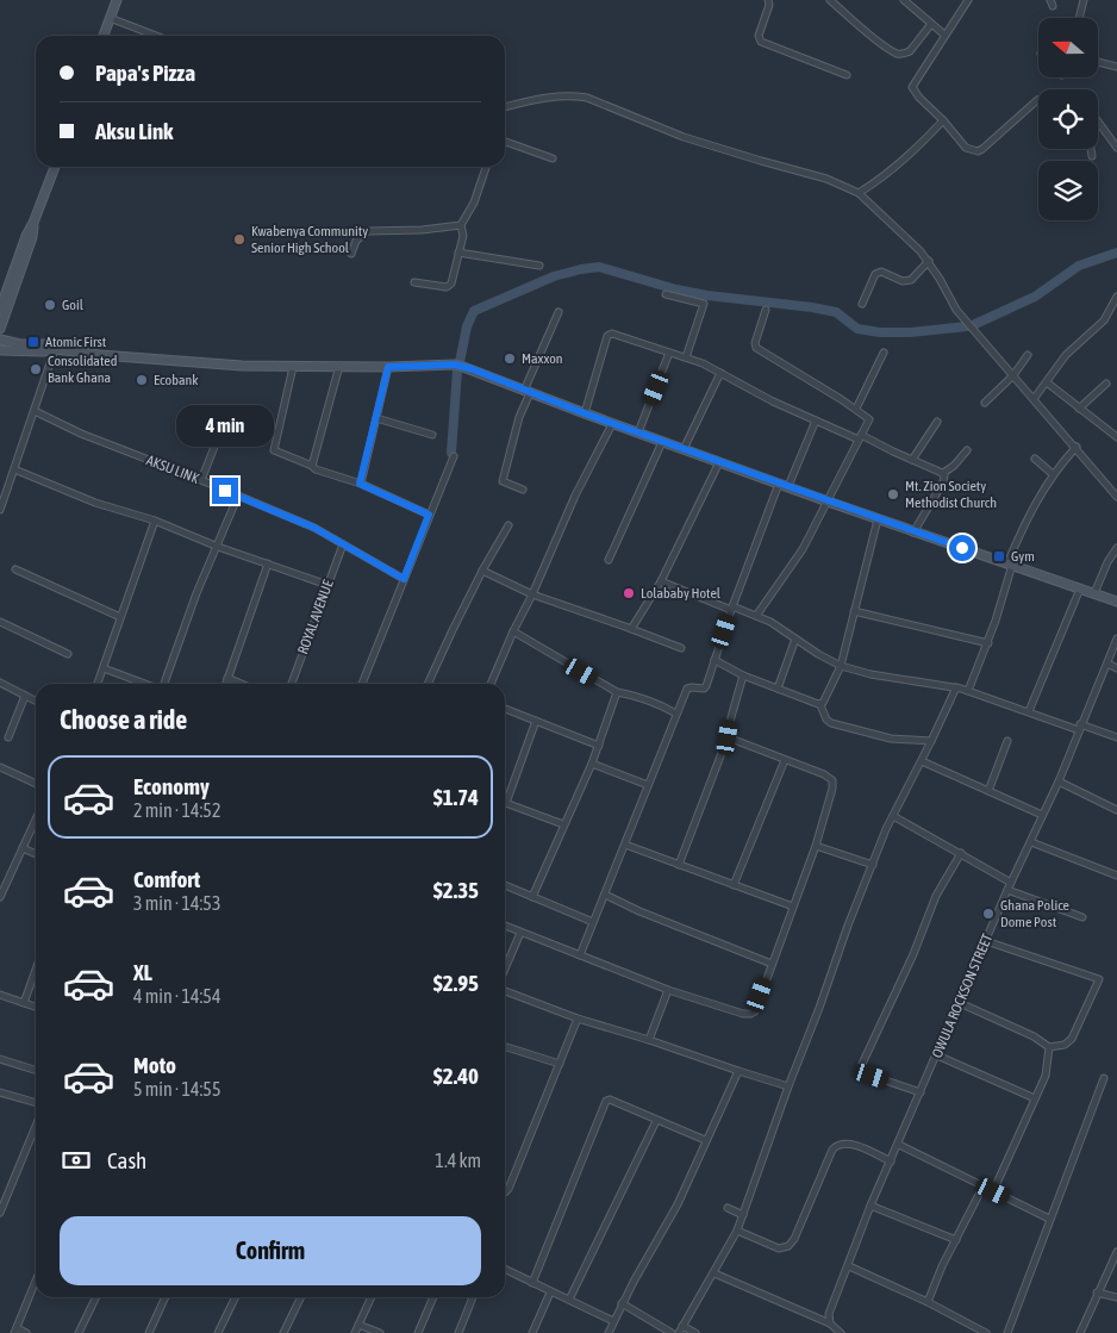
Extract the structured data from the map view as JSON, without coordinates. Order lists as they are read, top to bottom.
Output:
{
  "streets": {
    "street": ["AKSU LINK", "ROYAL AVENUE", "OWULA ROCKSON STREET"]
  },
  "crossings": [
    ["AKSU LINK", "ROYAL AVENUE"]
  ],
  "places": {
    "other": [
      "Kwabenya Community Senior High School",
      "Goil",
      "Maxxon",
      "Consolidated Bank Ghana",
      "Ecobank",
      "Mt. Zion Society Methodist Church",
      "Lolababy Hotel",
      "Ghana Police Dome Post"
    ],
    "transit": ["Atomic First", "Gym"]
  },
  "north": "left",
  "page": {
    "banner": ["Papa's Pizza", "Aksu Link"],
    "bubble": "4 min",
    "heading": "Choose a ride",
    "list": [
      {
        "name": "Economy",
        "note": "2 min · 14:52",
        "value": "$1.74"
      },
      {
        "name": "Comfort",
        "note": "3 min · 14:53",
        "value": "$2.35"
      },
      {
        "name": "XL",
        "note": "4 min · 14:54",
        "value": "$2.95"
      },
      {
        "name": "Moto",
        "note": "5 min · 14:55",
        "value": "$2.40"
      }
    ],
    "pay": ["Cash", "1.4 km"],
    "buttons": "Confirm"
  }
}
